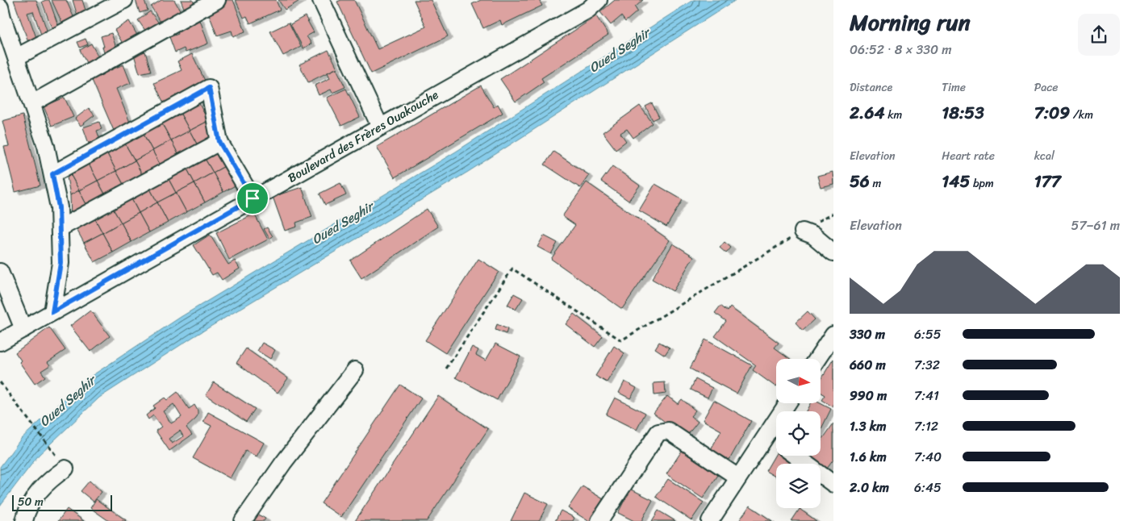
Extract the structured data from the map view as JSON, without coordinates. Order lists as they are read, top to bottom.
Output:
{
  "streets": {
    "street": ["Boulevard des Frères Ouakouche"]
  },
  "water": ["Oued Seghir"],
  "scale_bar": "50 m",
  "north": "right",
  "page": {
    "heading": ["Morning run", "06:52 · 8 × 330 m"],
    "stats": [
      ["Distance", "2.64 km"],
      ["Time", "18:53"],
      ["Pace", "7:09 /km"],
      ["Elevation", "56 m"],
      ["Heart rate", "145 bpm"],
      ["kcal", "177"]
    ],
    "chart": ["Elevation", "57–61 m"],
    "list": [
      {
        "name": "330 m",
        "note": "6:55"
      },
      {
        "name": "660 m",
        "note": "7:32"
      },
      {
        "name": "990 m",
        "note": "7:41"
      },
      {
        "name": "1.3 km",
        "note": "7:12"
      },
      {
        "name": "1.6 km",
        "note": "7:40"
      },
      {
        "name": "2.0 km",
        "note": "6:45"
      }
    ],
    "scale": "50 m"
  }
}
